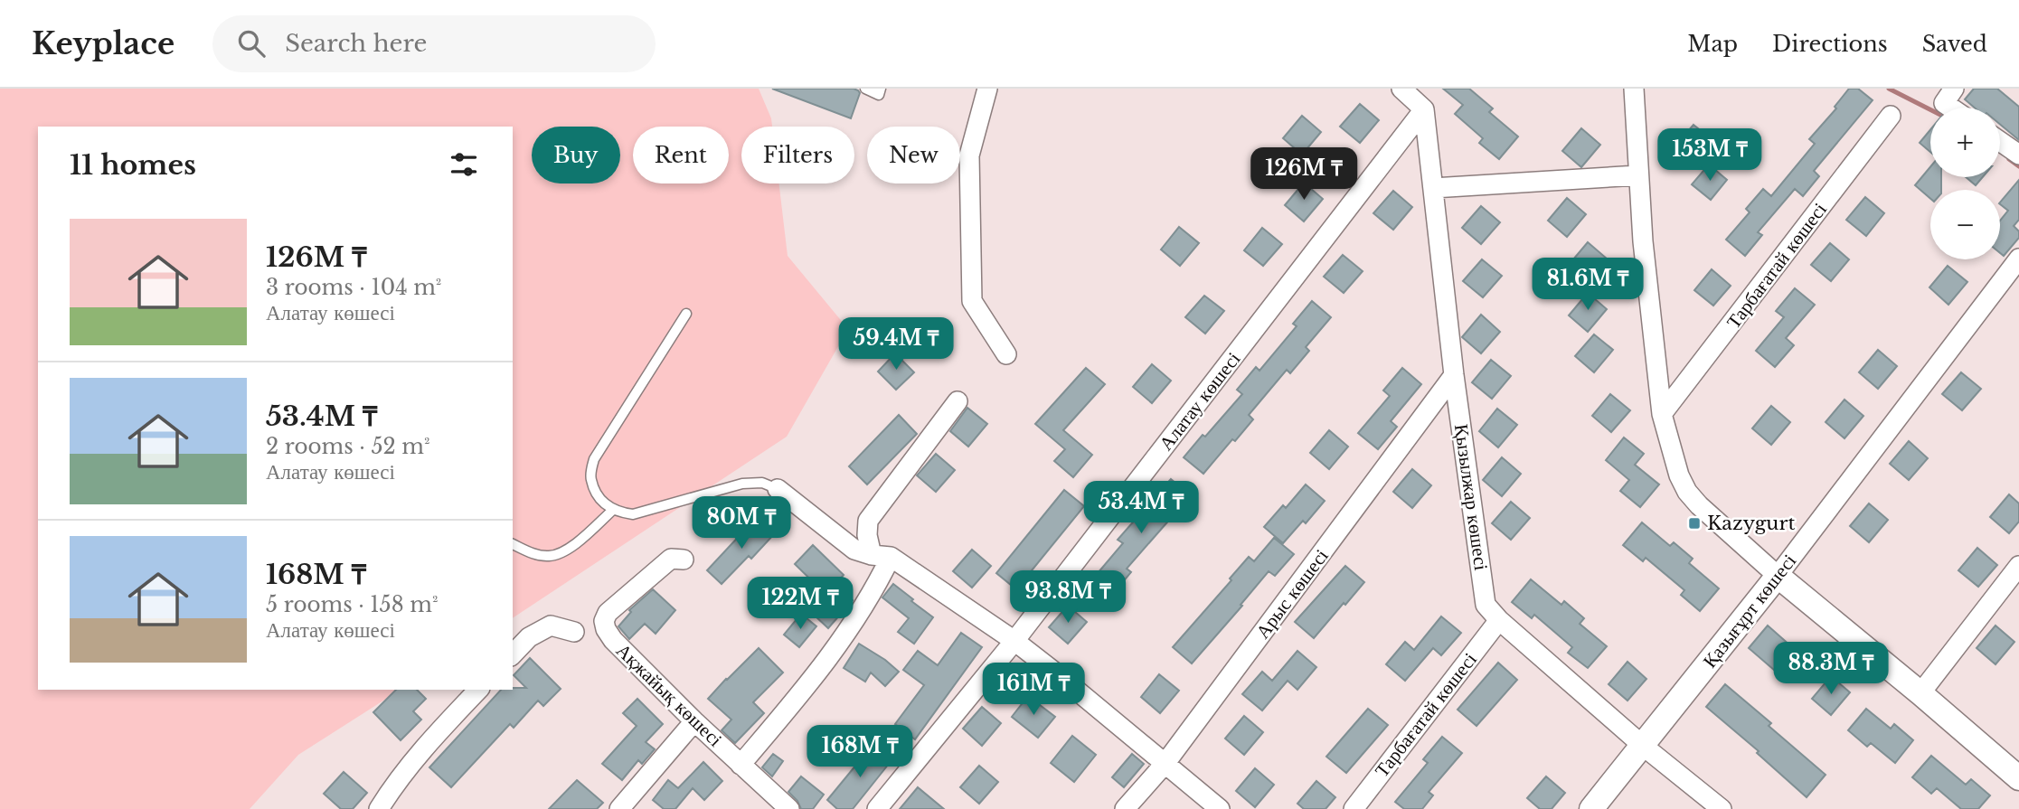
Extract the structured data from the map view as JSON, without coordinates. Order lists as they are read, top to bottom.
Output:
{
  "streets": {
    "street": [
      "Тарбағатай көшесі",
      "Алатау көшесі",
      "Қызылжар көшесі",
      "Арыс көшесі",
      "Қазығұрт көшесі",
      "Ақжайық көшесі"
    ]
  },
  "crossings": [
    ["Тарбағатай көшесі", "Қызылжар көшесі"],
    ["Алатау көшесі", "Қызылжар көшесі"],
    ["Қызылжар көшесі", "Арыс көшесі"],
    ["Қызылжар көшесі", "Қазығұрт көшесі"]
  ],
  "places": {
    "transit": ["Kazygurt"]
  },
  "page": {
    "header": "Keyplace",
    "search": "Search here",
    "nav": ["Map", "Directions", "Saved"],
    "map_buttons": ["+", "−"],
    "chip": [
      "Buy",
      "Rent",
      "Filters",
      "New"
    ],
    "heading": "11 homes",
    "price": [
      "153M ₸",
      "126M ₸",
      "81.6M ₸",
      "59.4M ₸",
      "53.4M ₸",
      "80M ₸",
      "93.8M ₸",
      "122M ₸",
      "88.3M ₸",
      "161M ₸",
      "168M ₸"
    ],
    "list": [
      {
        "name": "126M ₸",
        "note": "3 rooms · 104 m² · Алатау көшесі"
      },
      {
        "name": "53.4M ₸",
        "note": "2 rooms · 52 m² · Алатау көшесі"
      },
      {
        "name": "168M ₸",
        "note": "5 rooms · 158 m² · Алатау көшесі"
      }
    ]
  }
}
